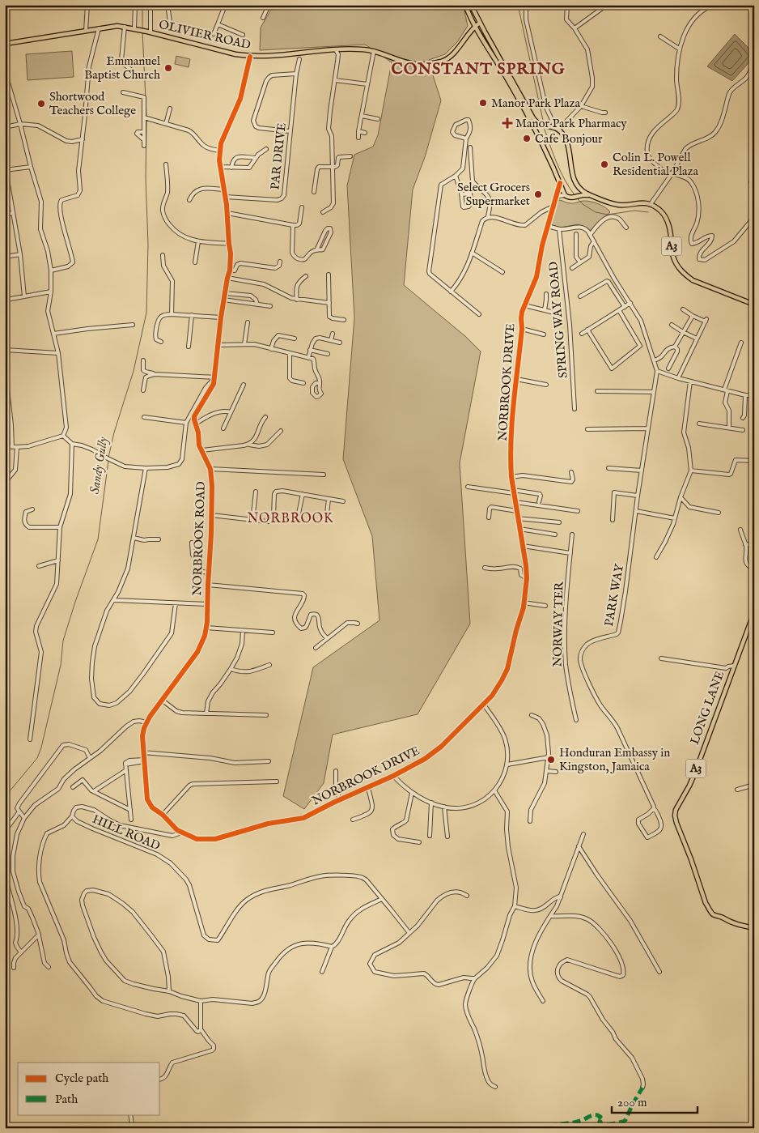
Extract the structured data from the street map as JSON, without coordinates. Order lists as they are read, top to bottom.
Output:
{
  "streets": {
    "main road": ["OLIVIER ROAD", "A3", "LONG LANE"],
    "street": [
      "PAR DRIVE",
      "SPRING WAY ROAD",
      "NORBROOK DRIVE",
      "NORBROOK ROAD",
      "PARK WAY",
      "NORWAY TER",
      "HILL ROAD"
    ]
  },
  "crossings": [
    ["OLIVIER ROAD", "NORBROOK ROAD"],
    ["PAR DRIVE", "NORBROOK ROAD"],
    ["NORBROOK DRIVE", "NORBROOK ROAD"]
  ],
  "districts": ["CONSTANT SPRING", "NORBROOK"],
  "water": ["Sandy Gully"],
  "places": {
    "other": [
      "Emmanuel Baptist Church",
      "Manor Park Plaza",
      "Shortwood Teachers College",
      "Cafe Bonjour",
      "Colin L. Powell Residential Plaza",
      "Select Grocers Supermarket",
      "Honduran Embassy in Kingston, Jamaica"
    ],
    "health": ["Manor Park Pharmacy"]
  },
  "legend": ["Cycle path", "Path"],
  "scale_bar": "200 m"
}
